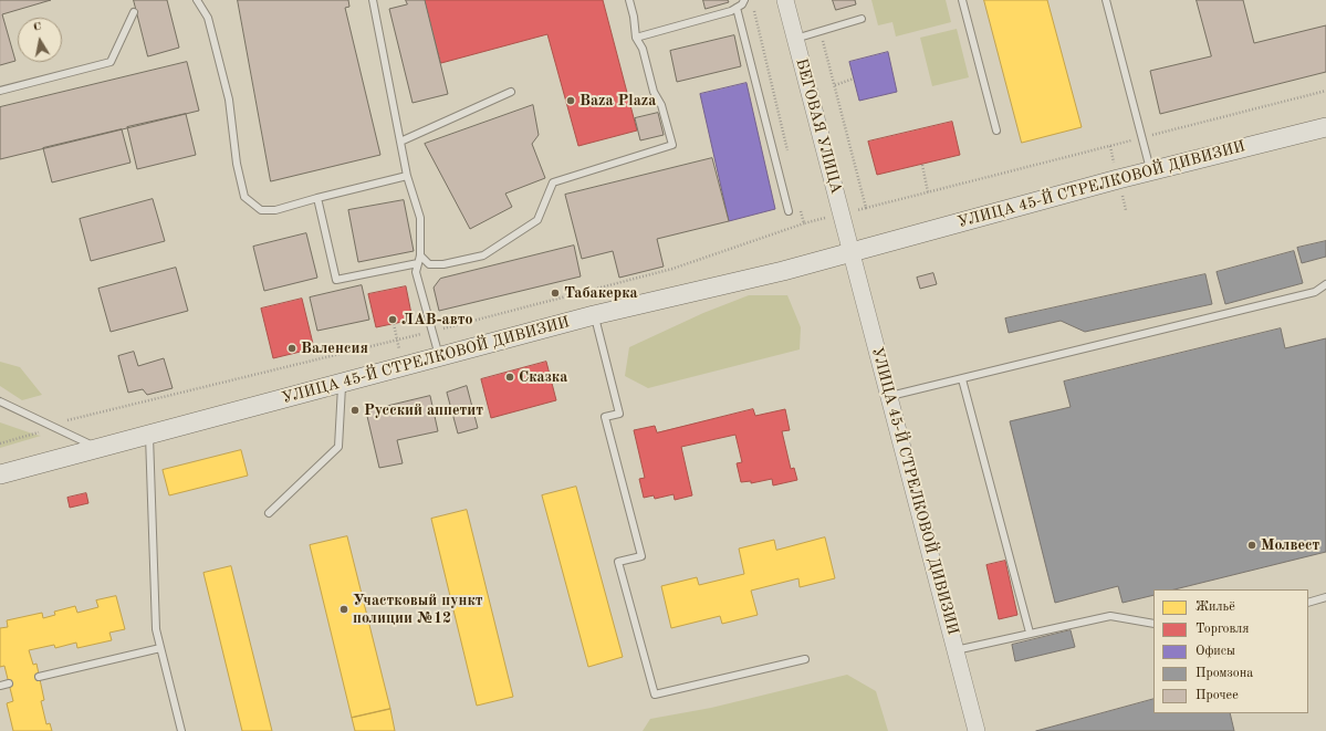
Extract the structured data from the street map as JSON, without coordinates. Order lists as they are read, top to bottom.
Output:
{
  "streets": {
    "main road": ["УЛИЦА 45-Й СТРЕЛКОВОЙ ДИВИЗИИ"],
    "street": ["БЕГОВАЯ УЛИЦА"]
  },
  "crossings": [
    ["БЕГОВАЯ УЛИЦА", "УЛИЦА 45-Й СТРЕЛКОВОЙ ДИВИЗИИ"]
  ],
  "places": [
    "Baza Plaza",
    "Табакерка",
    "ЛАВ-авто",
    "Валенсия",
    "Сказка",
    "Русский аппетит",
    "Молвест",
    "Участковый пункт полиции №12"
  ],
  "legend": [
    "Жильё",
    "Торговля",
    "Офисы",
    "Промзона",
    "Прочее"
  ],
  "north": "top"
}
